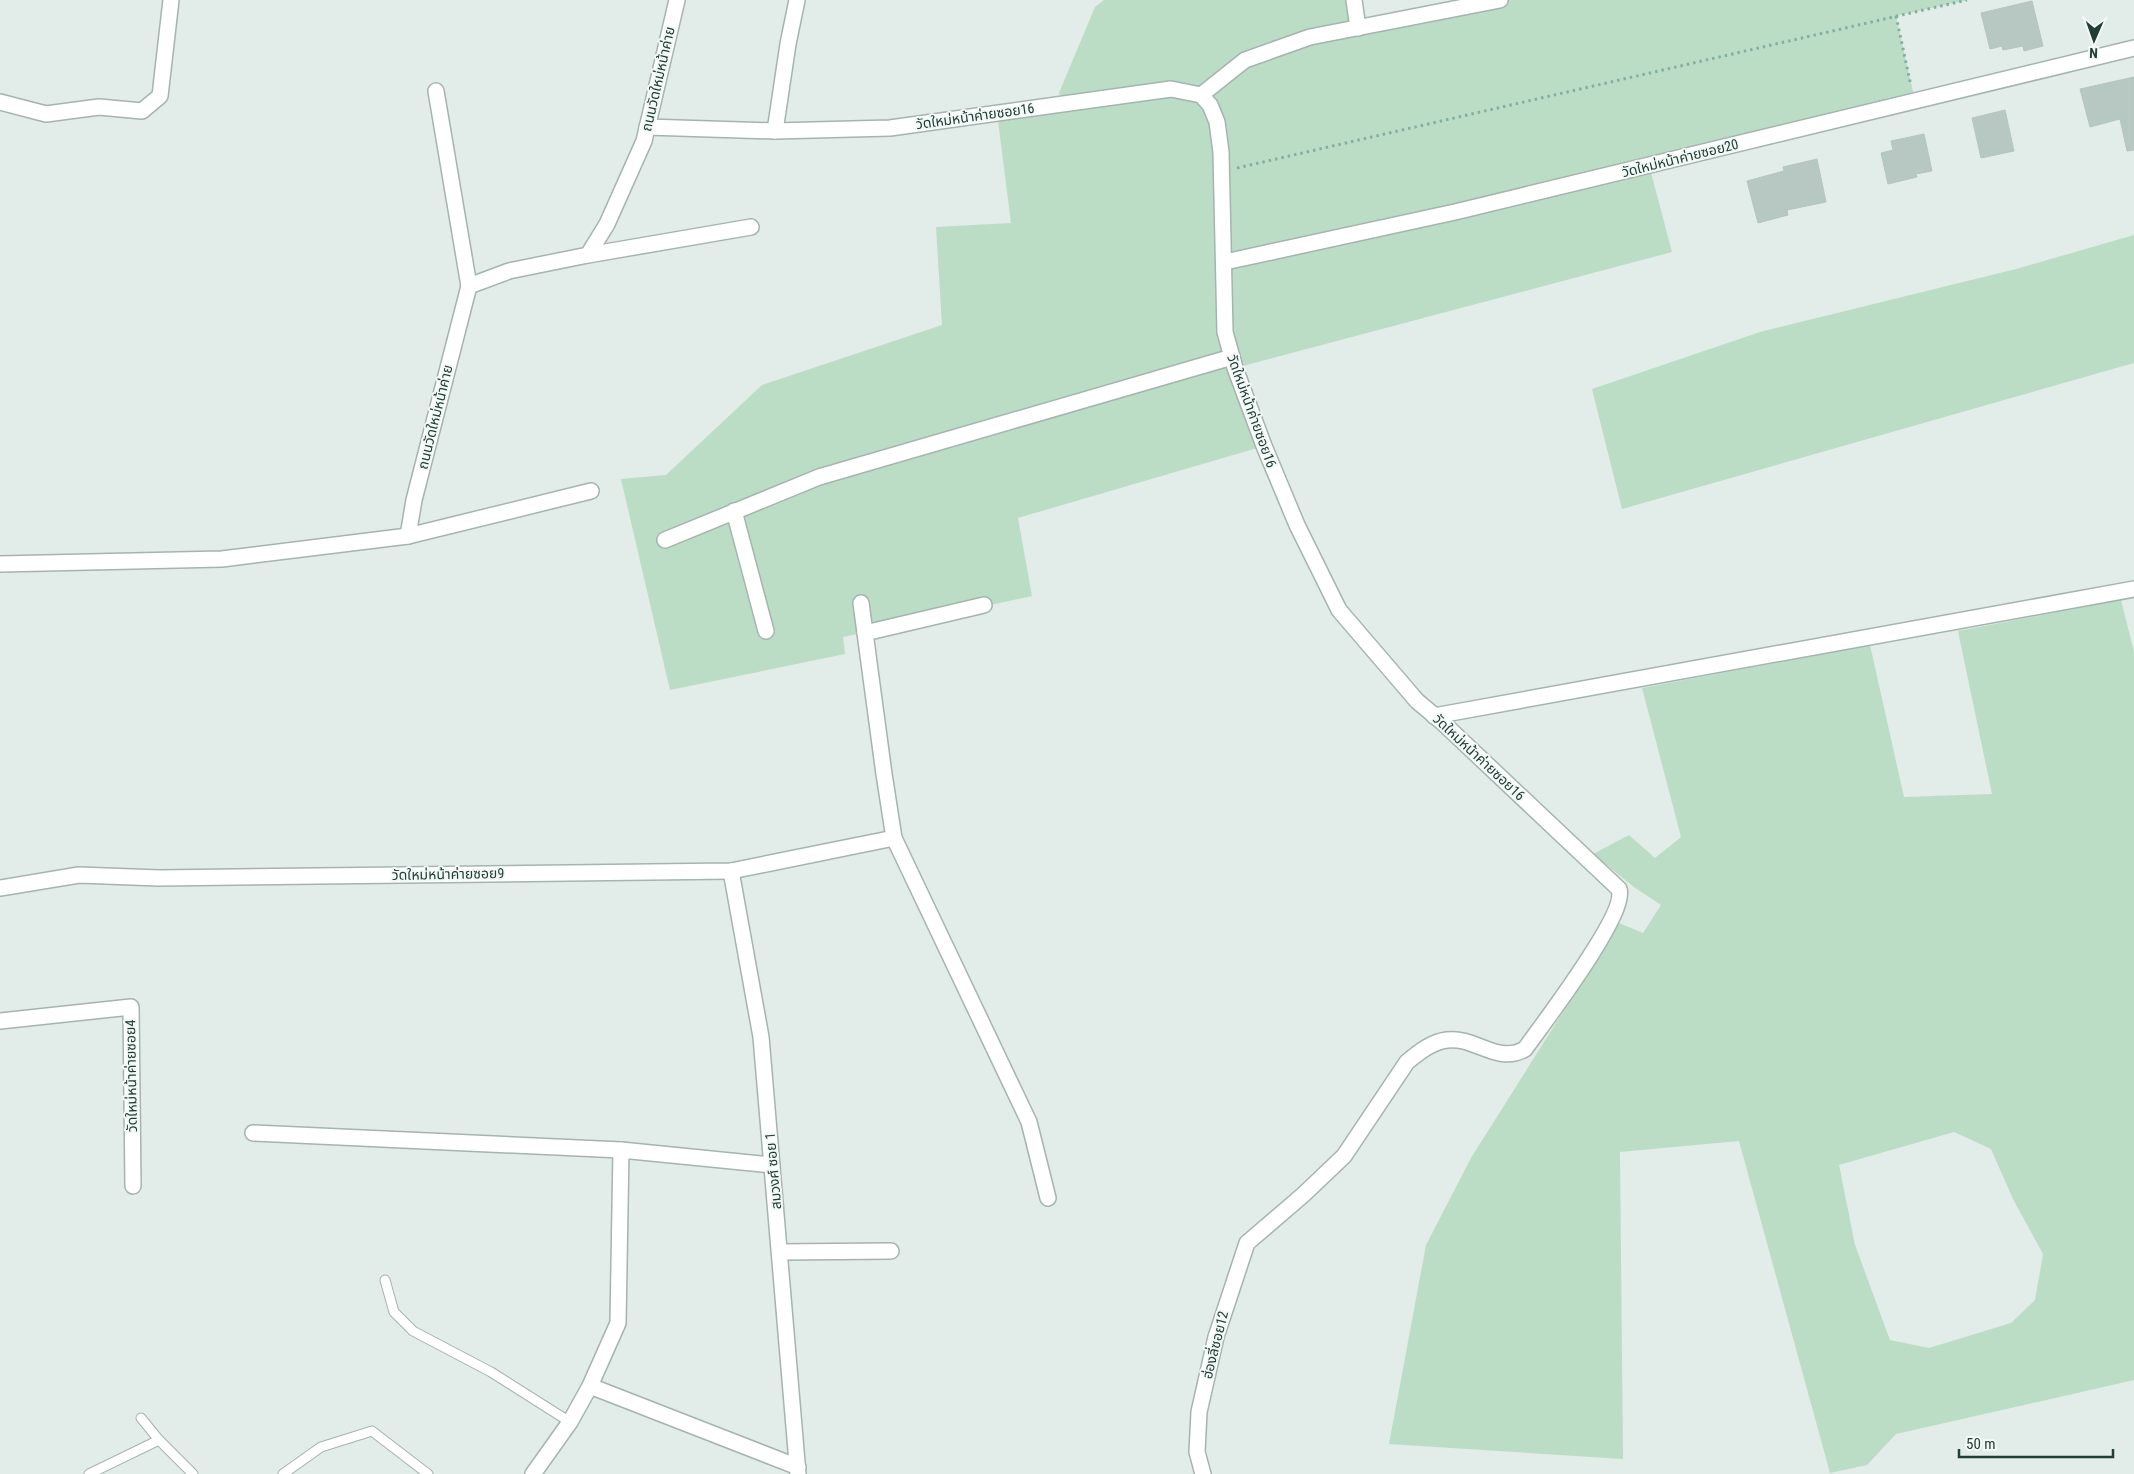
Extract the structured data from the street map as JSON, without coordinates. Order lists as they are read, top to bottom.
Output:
{
  "streets": {
    "street": [
      "ถนนวัดใหม่หน้าค่าย",
      "วัดใหม่หน้าค่ายซอย16",
      "วัดใหม่หน้าค่ายซอย20",
      "วัดใหม่หน้าค่ายซอย9",
      "วัดใหม่หน้าค่ายซอย4",
      "สมวงศ์ ซอย 1",
      "ฮ่องลี่ซอย12"
    ]
  },
  "crossings": [
    ["ถนนวัดใหม่หน้าค่าย", "วัดใหม่หน้าค่ายซอย16"],
    ["วัดใหม่หน้าค่ายซอย16", "วัดใหม่หน้าค่ายซอย20"],
    ["วัดใหม่หน้าค่ายซอย16", "ฮ่องลี่ซอย12"],
    ["วัดใหม่หน้าค่ายซอย9", "สมวงศ์ ซอย 1"]
  ],
  "scale_bar": "50 m",
  "north": "bottom"
}
